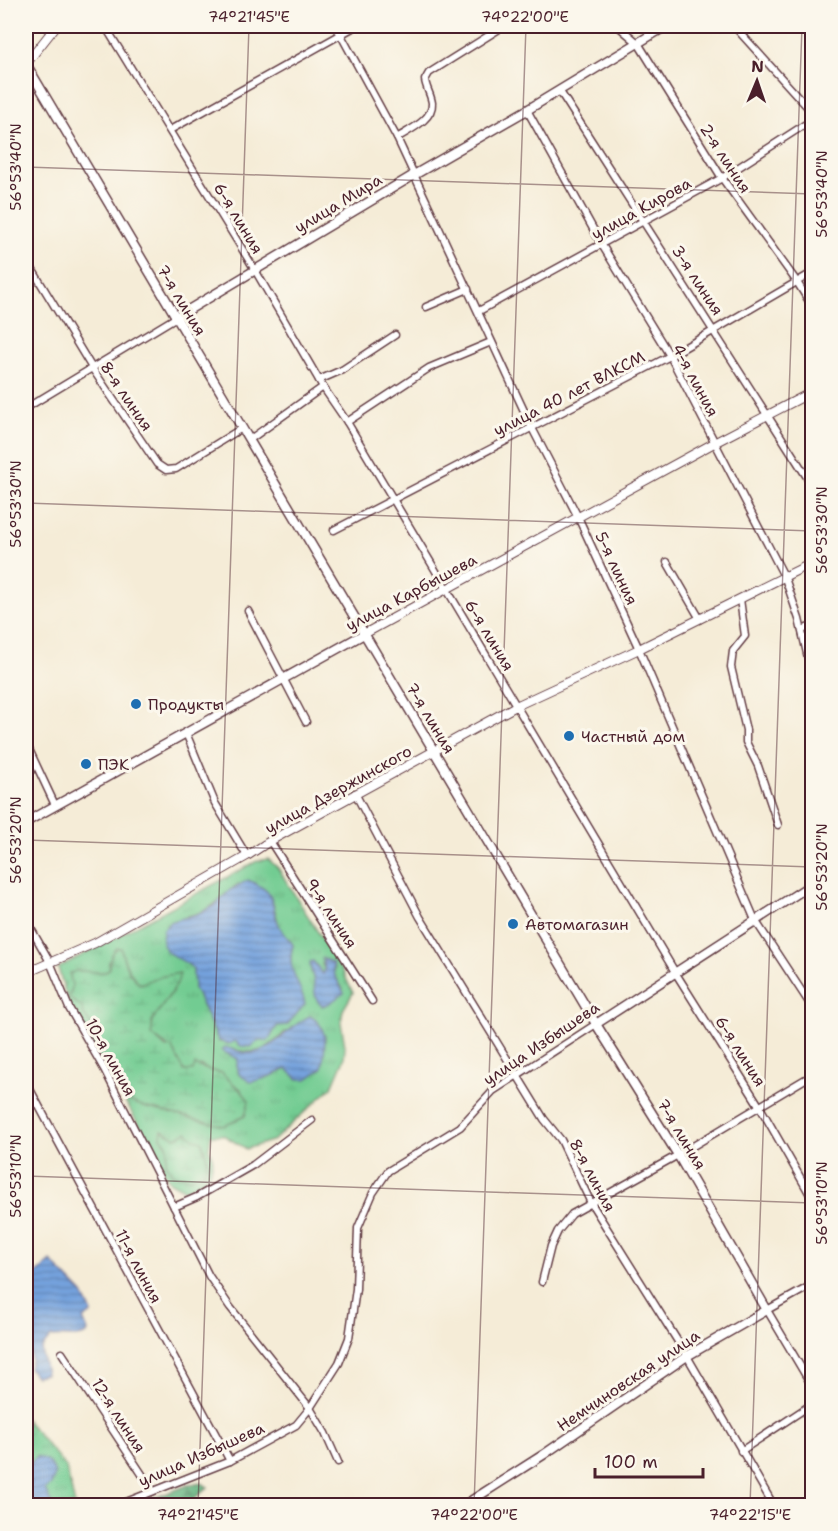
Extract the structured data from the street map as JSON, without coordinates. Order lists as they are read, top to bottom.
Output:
{
  "streets": {
    "main road": [
      "улица Мира",
      "7-я линия",
      "улица Карбышева",
      "улица Избышева",
      "Немчиновская улица"
    ],
    "street": [
      "2-я линия",
      "улица Кирова",
      "6-я линия",
      "3-я линия",
      "4-я линия",
      "улица 40 лет ВЛКСМ",
      "8-я линия",
      "5-я линия",
      "улица Дзержинского",
      "9-я линия",
      "10-я линия",
      "11-я линия",
      "12-я линия"
    ]
  },
  "crossings": [
    ["2-я линия", "улица Мира"],
    ["2-я линия", "улица Кирова"],
    ["2-я линия", "улица 40 лет ВЛКСМ"],
    ["улица Мира", "6-я линия"],
    ["улица Мира", "3-я линия"],
    ["улица Мира", "7-я линия"],
    ["улица Мира", "4-я линия"],
    ["улица Мира", "8-я линия"],
    ["улица Мира", "5-я линия"],
    ["улица Кирова", "3-я линия"],
    ["улица Кирова", "4-я линия"],
    ["улица Кирова", "5-я линия"],
    ["6-я линия", "улица 40 лет ВЛКСМ"],
    ["6-я линия", "улица Карбышева"],
    ["6-я линия", "улица Дзержинского"],
    ["6-я линия", "улица Избышева"],
    ["3-я линия", "улица 40 лет ВЛКСМ"],
    ["3-я линия", "улица Карбышева"],
    ["7-я линия", "8-я линия"],
    ["7-я линия", "улица Карбышева"],
    ["7-я линия", "улица Дзержинского"],
    ["7-я линия", "улица Избышева"],
    ["7-я линия", "Немчиновская улица"],
    ["4-я линия", "улица 40 лет ВЛКСМ"],
    ["4-я линия", "улица Карбышева"],
    ["4-я линия", "улица Дзержинского"],
    ["улица 40 лет ВЛКСМ", "5-я линия"],
    ["8-я линия", "улица Дзержинского"],
    ["8-я линия", "улица Избышева"],
    ["8-я линия", "Немчиновская улица"],
    ["5-я линия", "улица Карбышева"],
    ["5-я линия", "улица Дзержинского"],
    ["5-я линия", "улица Избышева"],
    ["улица Дзержинского", "9-я линия"],
    ["улица Дзержинского", "10-я линия"],
    ["улица Избышева", "10-я линия"],
    ["улица Избышева", "11-я линия"],
    ["улица Избышева", "12-я линия"]
  ],
  "places": [
    "Продукты",
    "Частный дом",
    "ПЭК",
    "Автомагазин"
  ],
  "scale_bar": "100 m",
  "north": "top",
  "coordinates": [
    "74°21'45\"E",
    "74°22'00\"E",
    "56°53'40\"N",
    "56°53'30\"N",
    "56°53'20\"N",
    "56°53'10\"N",
    "74°22'15\"E"
  ]
}
